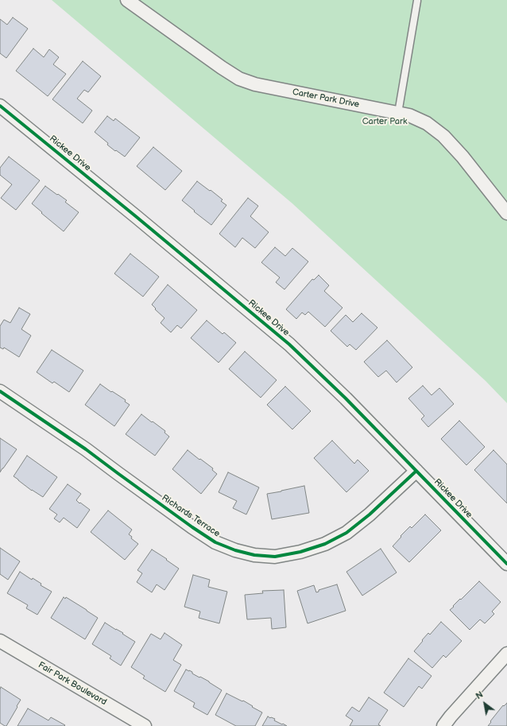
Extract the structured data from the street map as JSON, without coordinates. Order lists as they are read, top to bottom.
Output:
{
  "streets": {
    "street": [
      "Carter Park Drive",
      "Rickee Drive",
      "Richards Terrace",
      "Fair Park Boulevard"
    ]
  },
  "crossings": [
    ["Rickee Drive", "Richards Terrace"]
  ],
  "parks": ["Carter Park"],
  "north": "top left"
}
